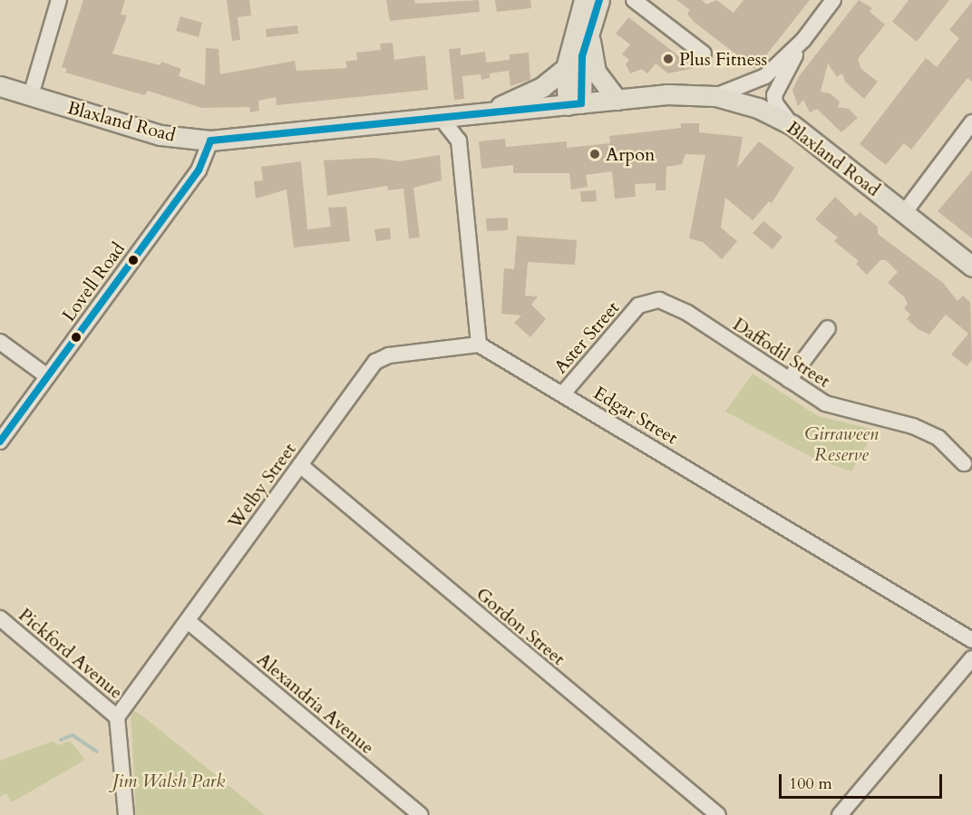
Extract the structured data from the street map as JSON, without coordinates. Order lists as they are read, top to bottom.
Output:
{
  "streets": {
    "main road": ["Blaxland Road"],
    "street": [
      "Lovell Road",
      "Aster Street",
      "Daffodil Street",
      "Edgar Street",
      "Welby Street",
      "Gordon Street",
      "Pickford Avenue",
      "Alexandria Avenue"
    ]
  },
  "crossings": [
    ["Blaxland Road", "Lovell Road"],
    ["Aster Street", "Daffodil Street"],
    ["Aster Street", "Edgar Street"],
    ["Edgar Street", "Welby Street"],
    ["Welby Street", "Gordon Street"],
    ["Welby Street", "Pickford Avenue"],
    ["Welby Street", "Alexandria Avenue"]
  ],
  "parks": ["Girraween Reserve", "Jim Walsh Park"],
  "places": ["Plus Fitness", "Arpon"],
  "scale_bar": "100 m"
}
